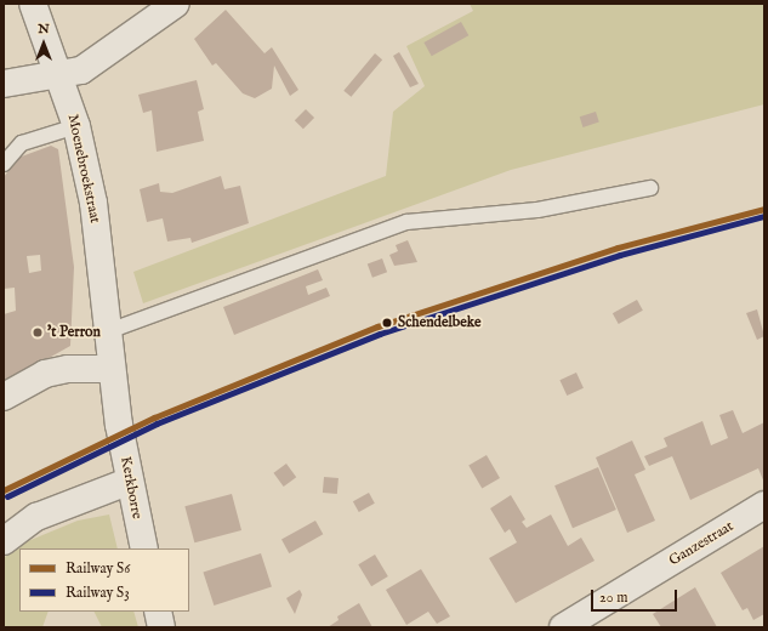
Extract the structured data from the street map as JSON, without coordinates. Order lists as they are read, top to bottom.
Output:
{
  "streets": {
    "street": ["Moenebroekstraat", "Kerkborre", "Ganzestraat"]
  },
  "crossings": [
    ["Moenebroekstraat", "Kerkborre"]
  ],
  "places": ["Schendelbeke", "'t Perron"],
  "lines": ["rail line S6", "rail line S3"],
  "legend": ["Railway S6", "Railway S3"],
  "scale_bar": "20 m",
  "north": "top"
}
